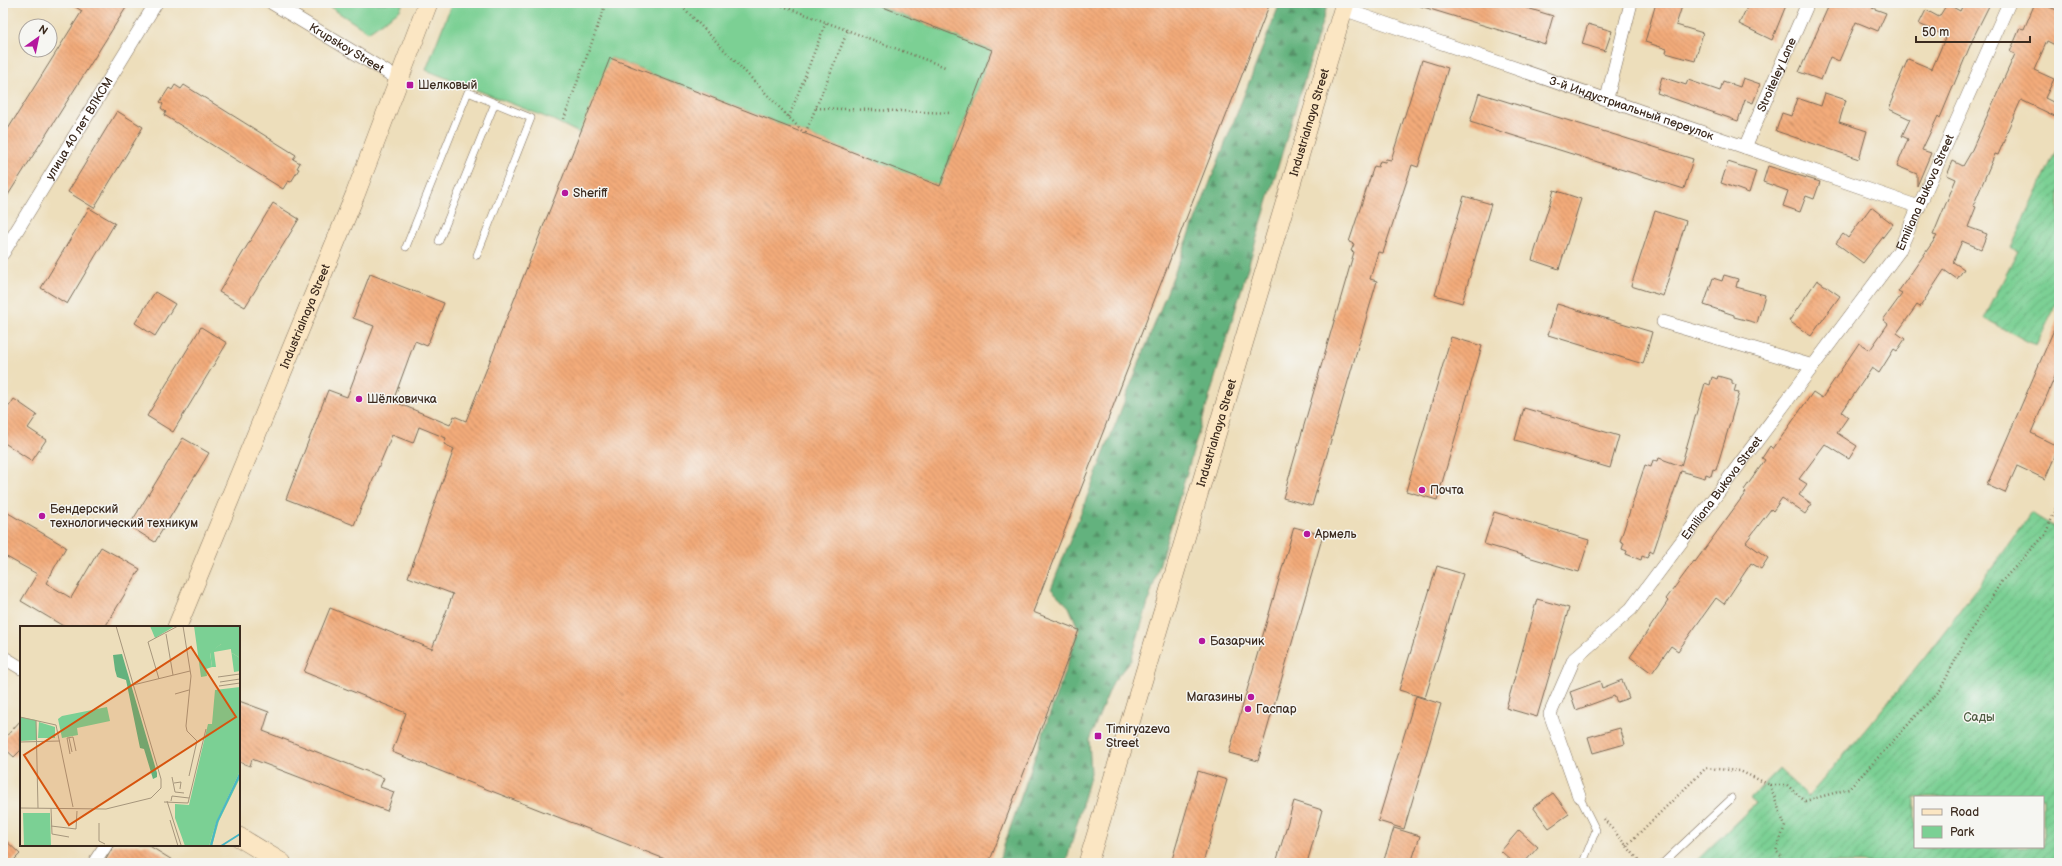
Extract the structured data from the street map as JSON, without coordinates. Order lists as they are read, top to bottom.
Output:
{
  "streets": {
    "street": [
      "Krupskoy Street",
      "Stroiteley Lane",
      "3-й Индустриальный переулок",
      "Industrialnaya Street",
      "улица 40 лет ВЛКСМ",
      "Emiliana Bukova Street"
    ]
  },
  "crossings": [
    ["Krupskoy Street", "Industrialnaya Street"],
    ["Stroiteley Lane", "3-й Индустриальный переулок"],
    ["3-й Индустриальный переулок", "Industrialnaya Street"],
    ["3-й Индустриальный переулок", "Emiliana Bukova Street"]
  ],
  "parks": ["Сады"],
  "places": {
    "transit": ["Шелковый", "Timiryazeva Street"],
    "other": [
      "Sheriff",
      "Шёлковичка",
      "Почта",
      "Бендерский технологический техникум",
      "Армель",
      "Базарчик",
      "Магазины",
      "Гаспар"
    ]
  },
  "legend": ["Road", "Park"],
  "scale_bar": "50 m",
  "north": "top right"
}
